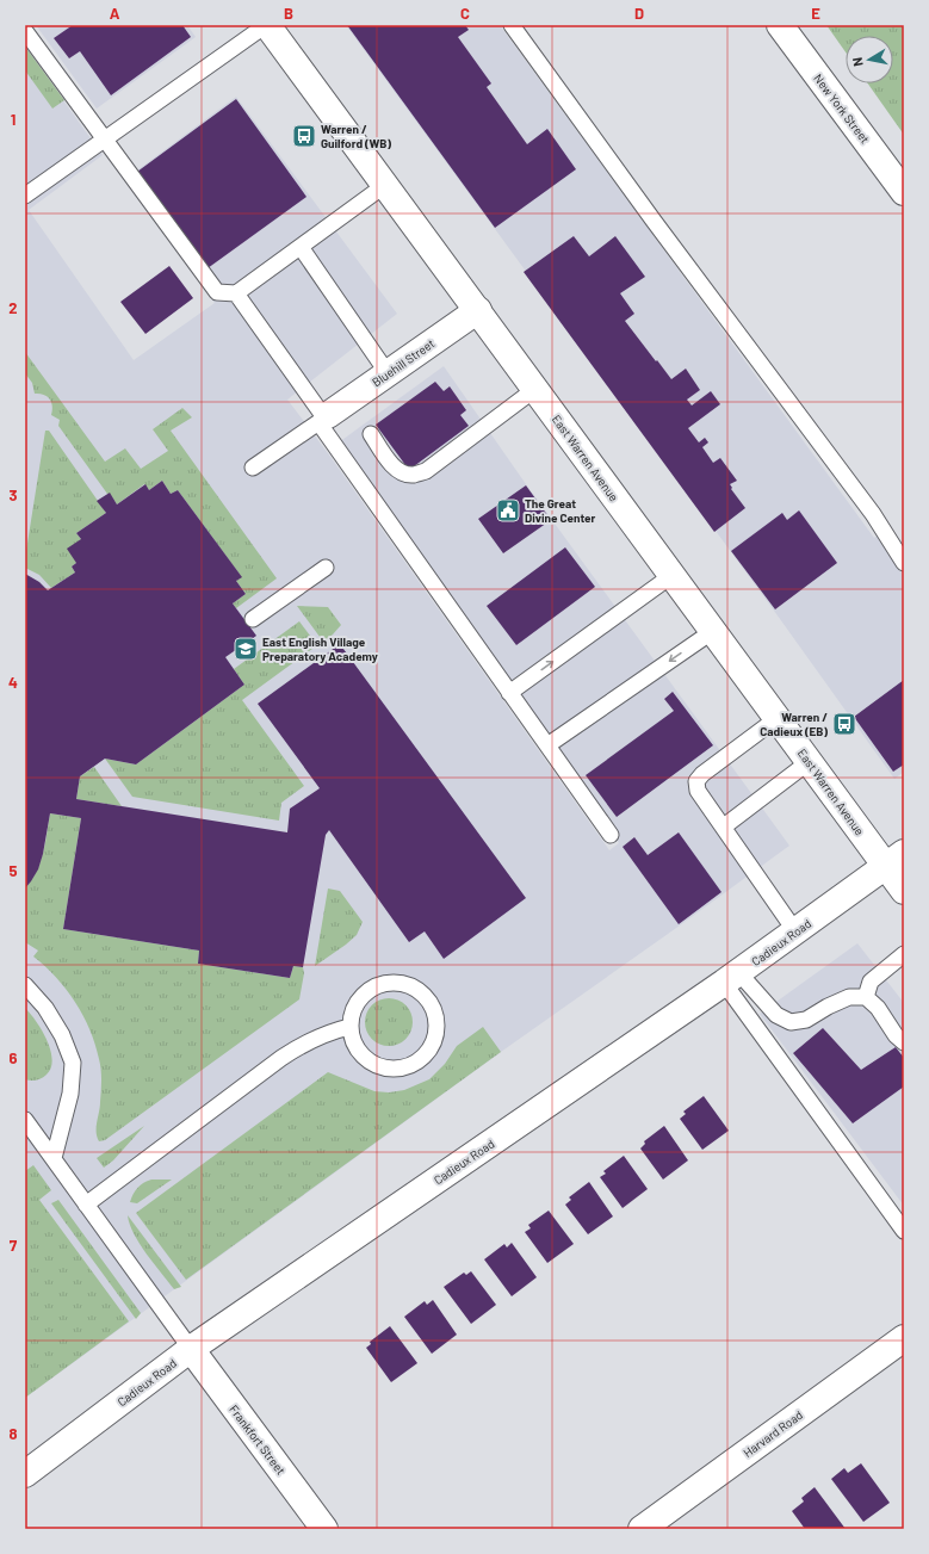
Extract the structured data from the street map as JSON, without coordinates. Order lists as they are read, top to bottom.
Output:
{
  "streets": {
    "street": [
      "New York Street",
      "Bluehill Street",
      "East Warren Avenue",
      "Cadieux Road",
      "Harvard Road",
      "Frankfort Street"
    ]
  },
  "crossings": [
    ["Bluehill Street", "East Warren Avenue"],
    ["East Warren Avenue", "Cadieux Road"],
    ["Cadieux Road", "Frankfort Street"]
  ],
  "places": {
    "bus stop": ["Warren / Guilford (WB)", "Warren / Cadieux (EB)"],
    "public building": ["The Great Divine Center"],
    "school or university": ["East English Village Preparatory Academy"]
  },
  "north": "left",
  "grid": {
    "columns": [
      "A",
      "B",
      "C",
      "D",
      "E"
    ],
    "rows": [
      "1",
      "2",
      "3",
      "4",
      "5",
      "6",
      "7",
      "8"
    ]
  }
}
